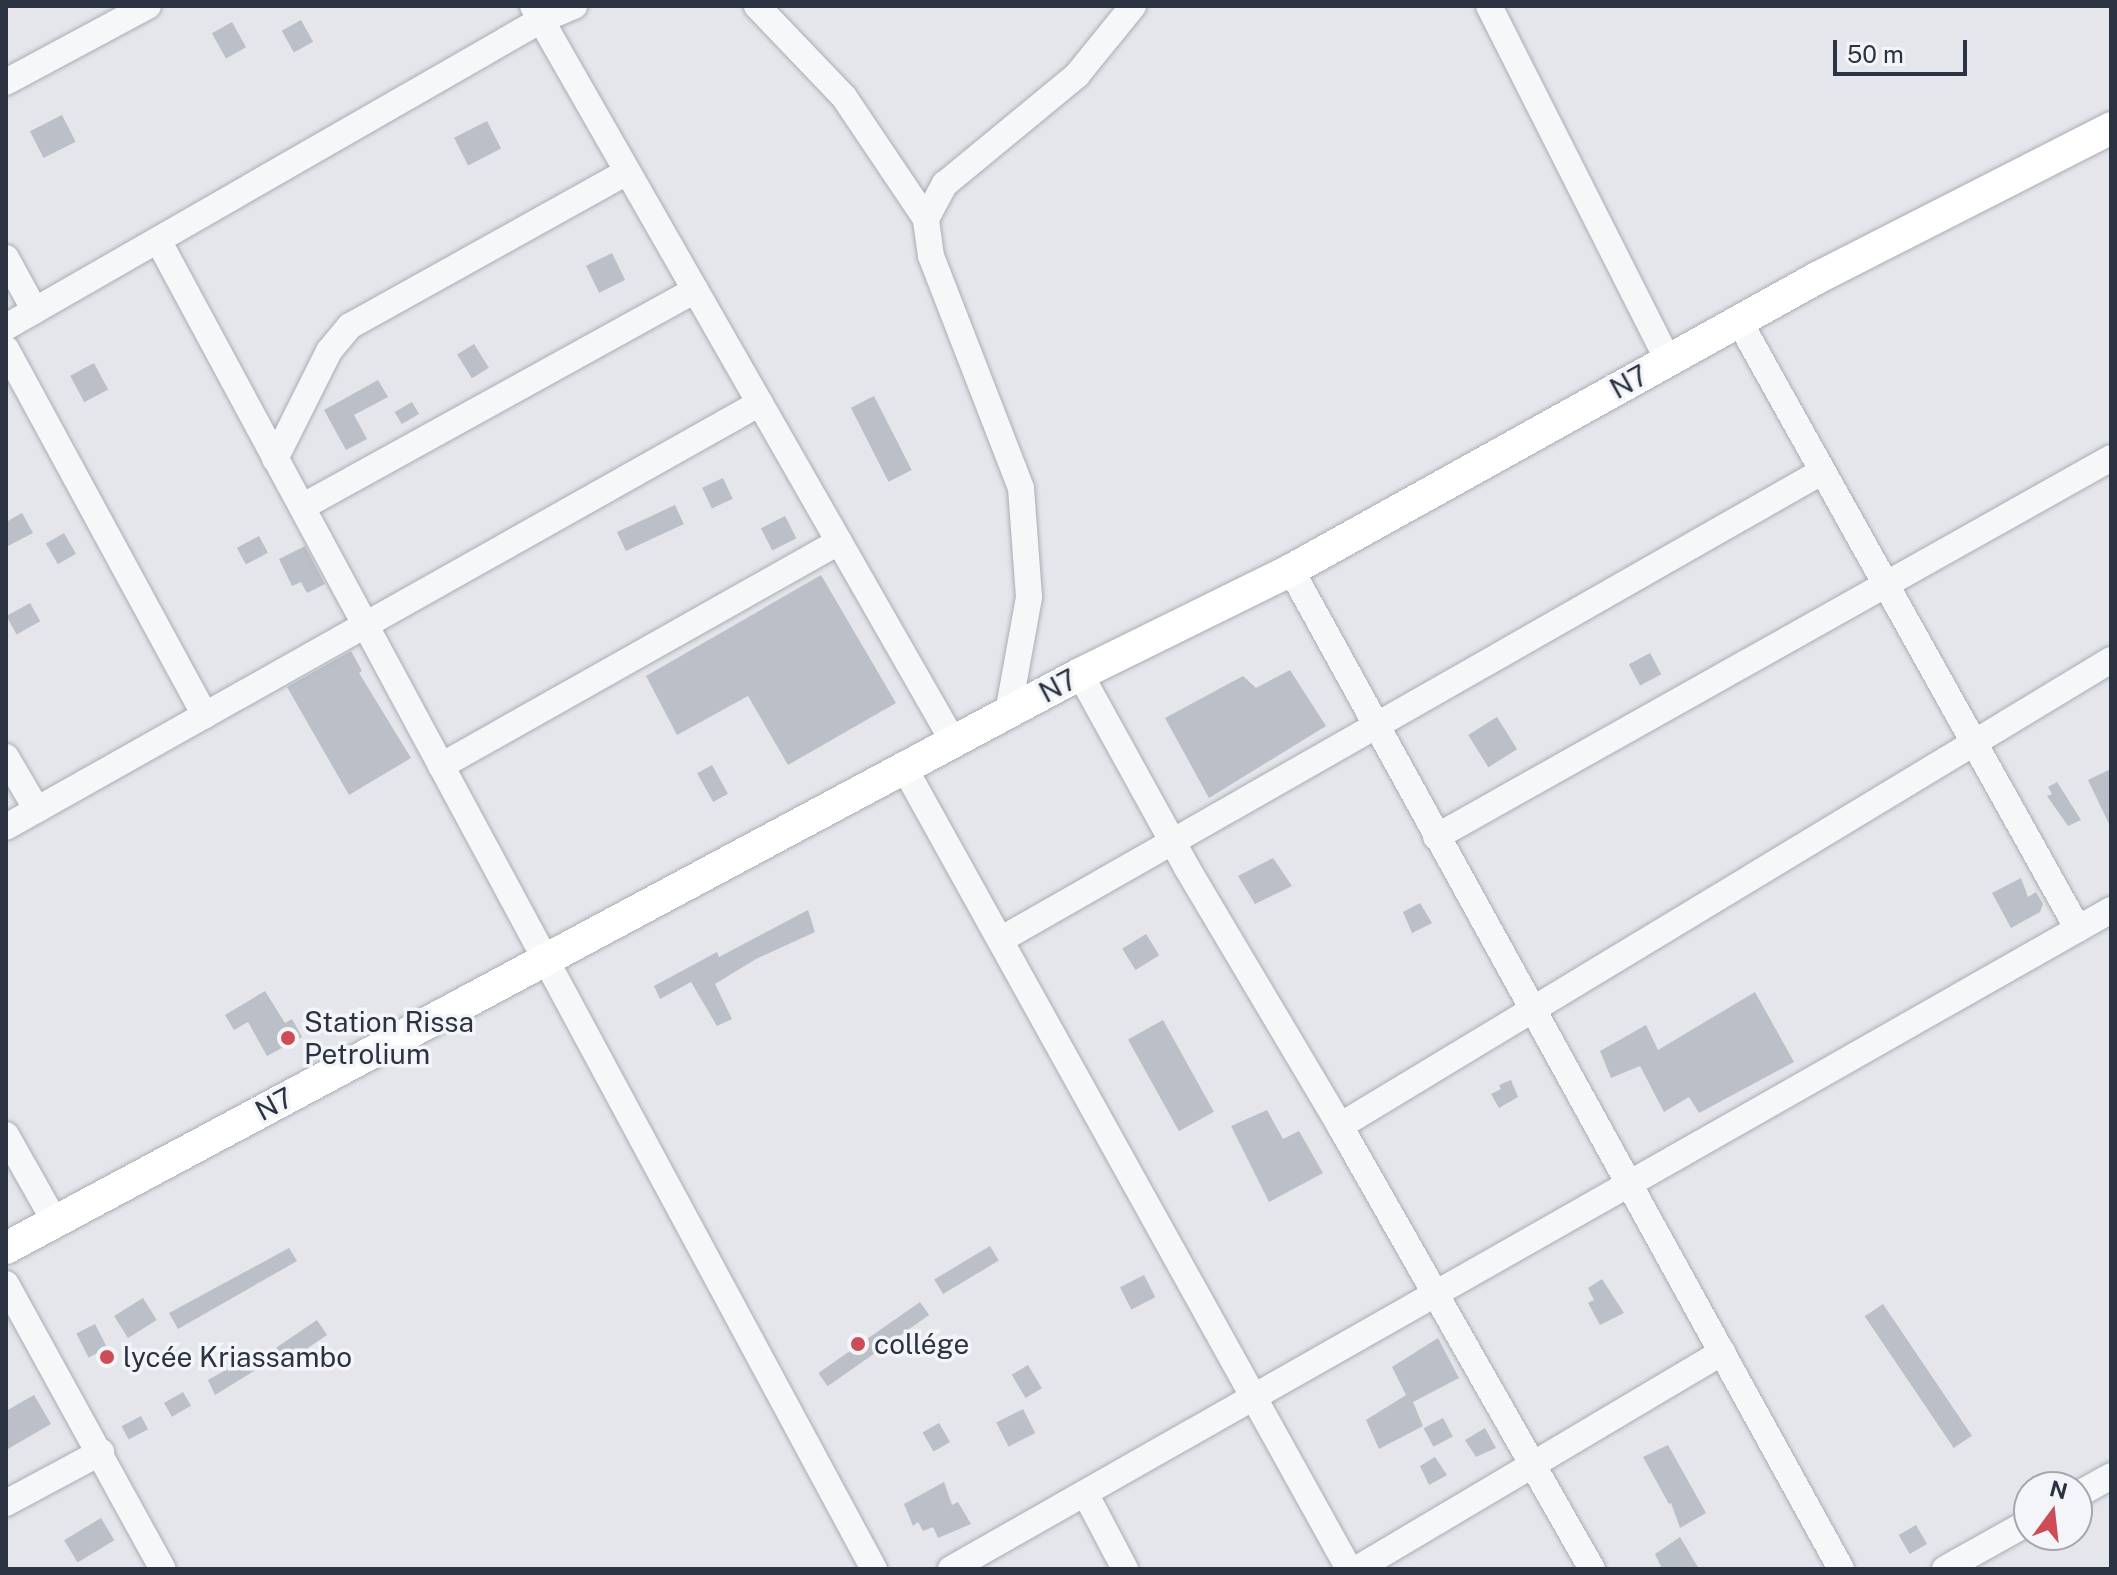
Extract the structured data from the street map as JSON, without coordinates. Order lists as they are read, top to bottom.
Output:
{
  "streets": {
    "main road": ["N7"]
  },
  "places": ["Station Rissa Petrolium", "collége", "lycée Kriassambo"],
  "scale_bar": "50 m",
  "north": "top"
}
